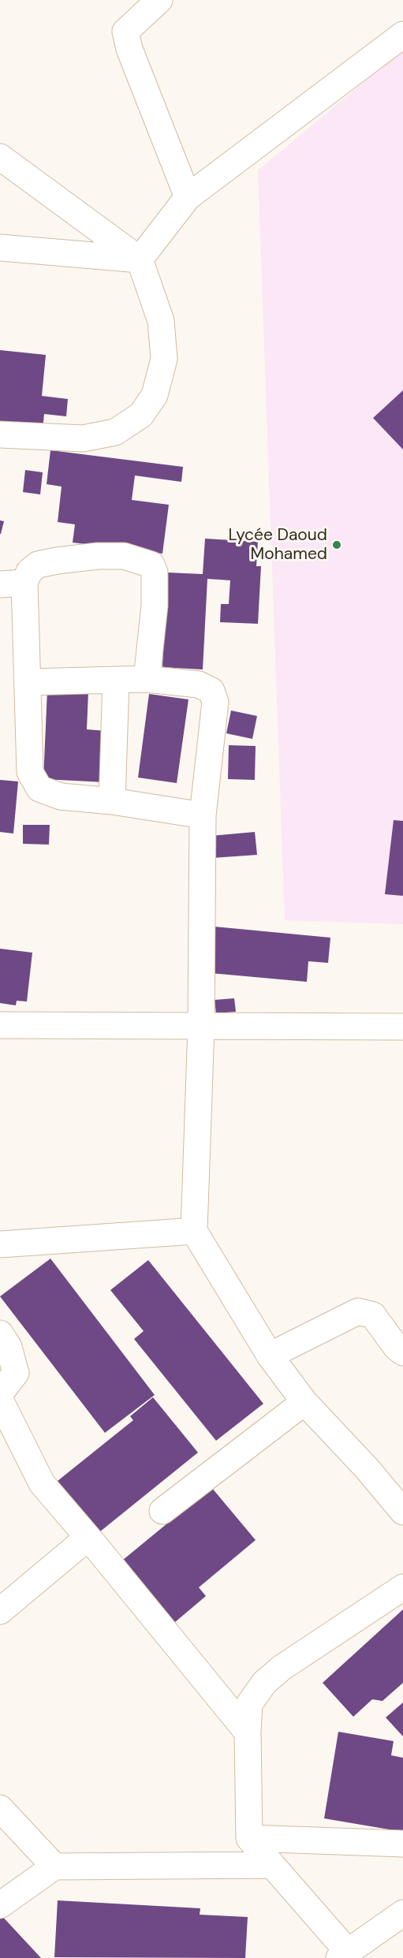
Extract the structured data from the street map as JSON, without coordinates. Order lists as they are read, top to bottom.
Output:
{
  "places": ["Lycée Daoud Mohamed"]
}
